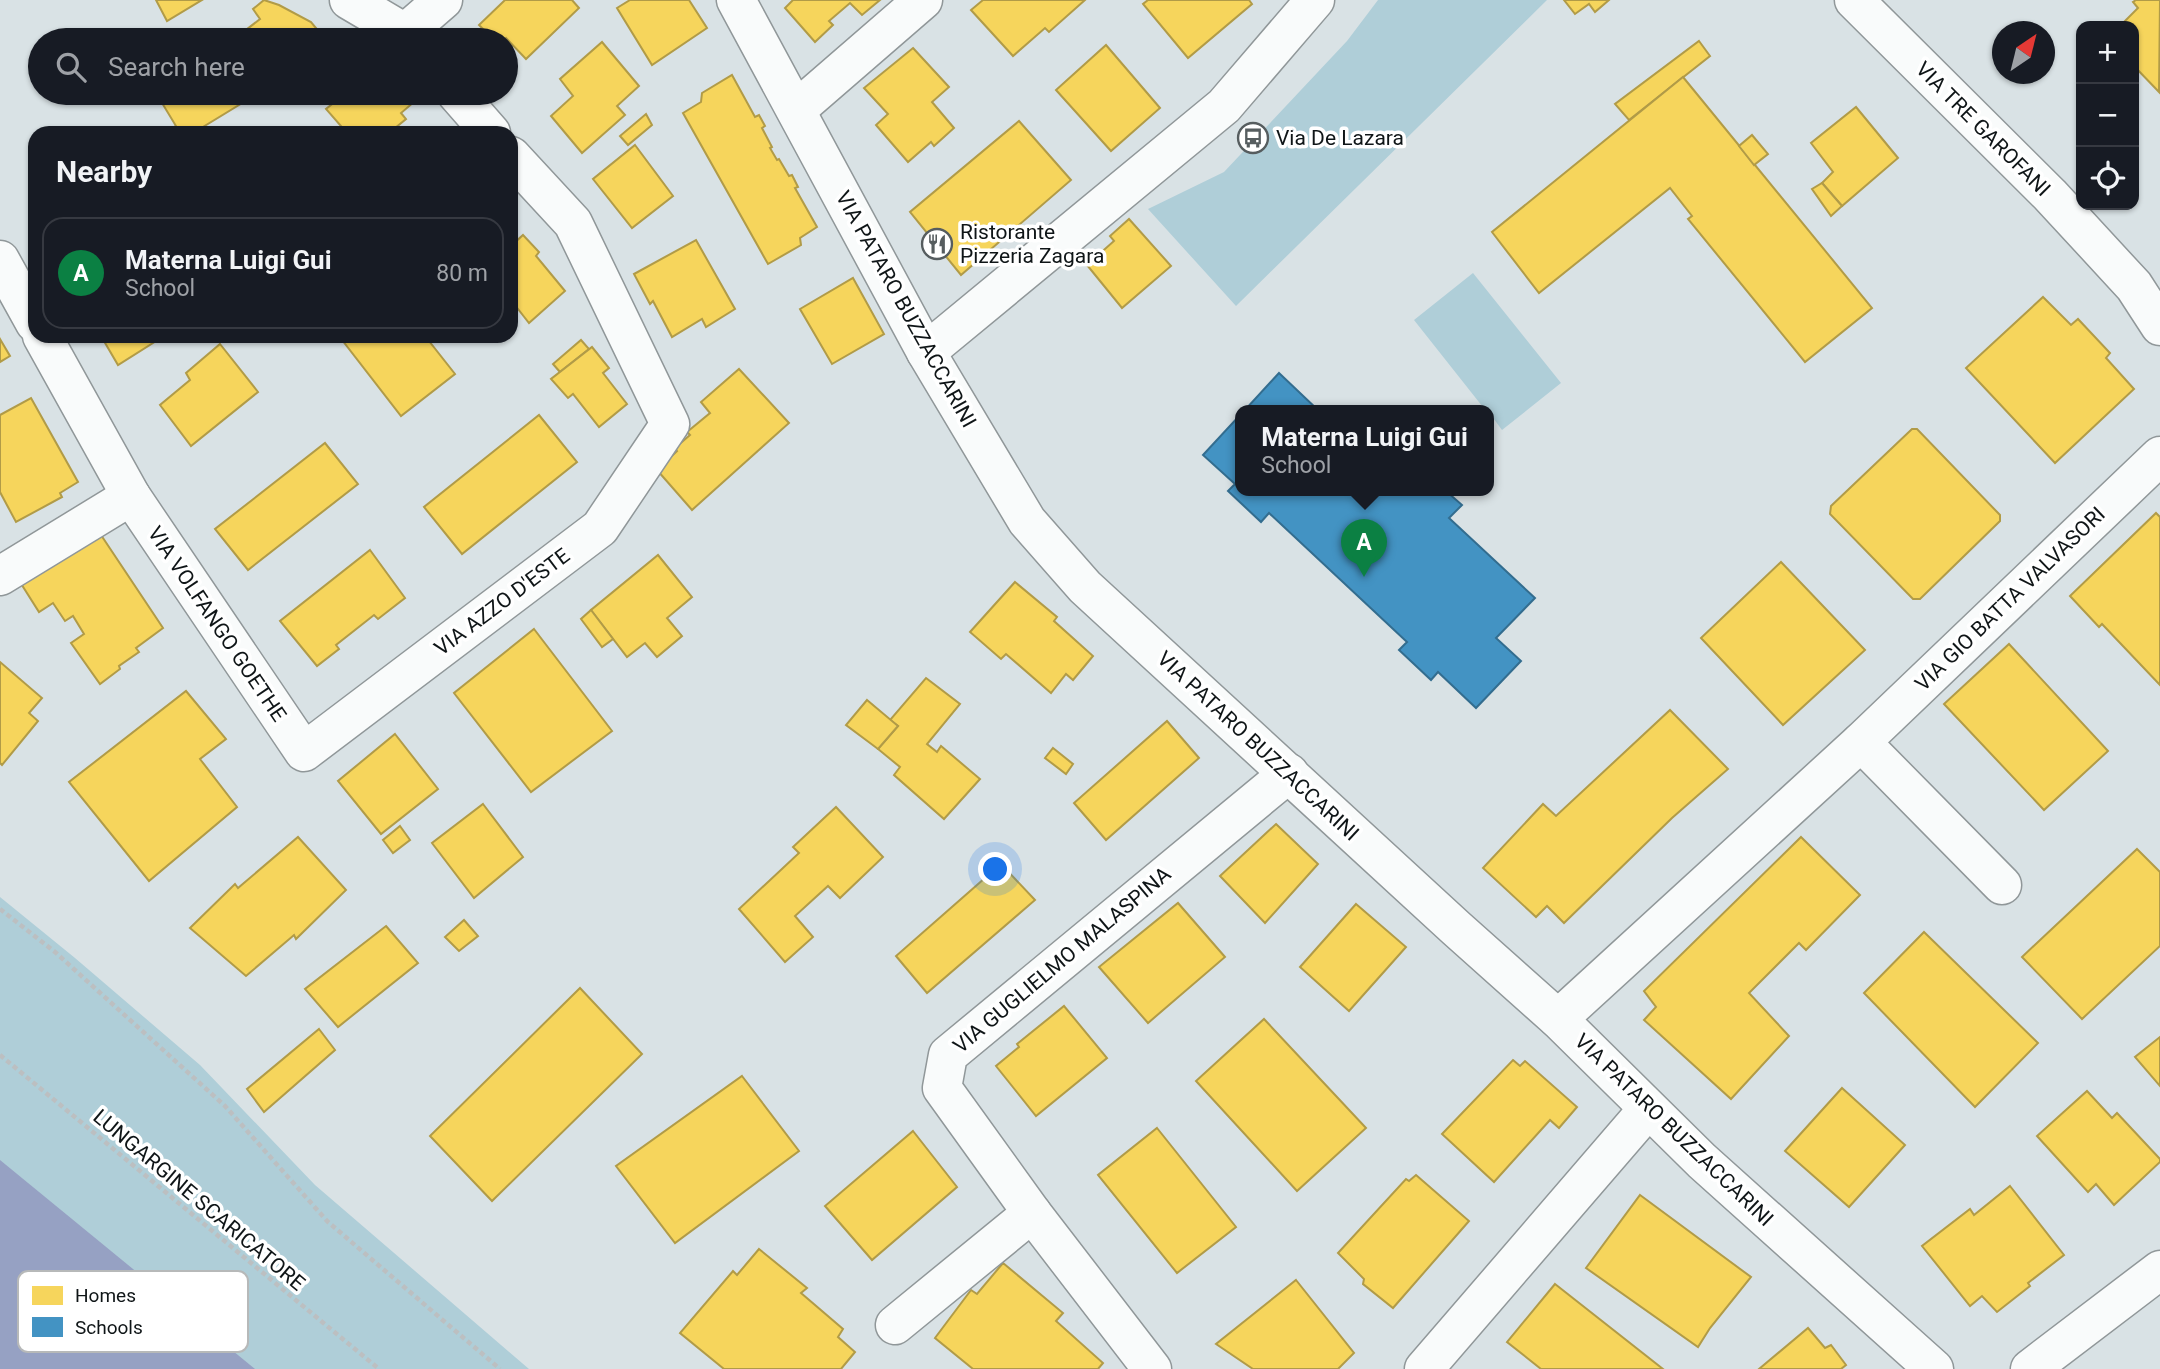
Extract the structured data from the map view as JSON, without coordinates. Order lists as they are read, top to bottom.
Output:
{
  "streets": {
    "street": [
      "VIA TRE GAROFANI",
      "VIA PATARO BUZZACCARINI",
      "VIA GIO BATTA VALVASORI",
      "VIA AZZO D'ESTE",
      "VIA VOLFANGO GOETHE",
      "VIA GUGLIELMO MALASPINA"
    ],
    "path": ["LUNGARGINE SCARICATORE"]
  },
  "crossings": [
    ["VIA PATARO BUZZACCARINI", "VIA GIO BATTA VALVASORI"],
    ["VIA PATARO BUZZACCARINI", "VIA GUGLIELMO MALASPINA"],
    ["VIA AZZO D'ESTE", "VIA VOLFANGO GOETHE"]
  ],
  "places": {
    "bus stop": ["Via De Lazara"],
    "restaurant": ["Ristorante Pizzeria Zagara"]
  },
  "legend": ["Homes", "Schools"],
  "north": "top right",
  "page": {
    "map_buttons": ["+", "−"],
    "search": "Search here",
    "heading": "Nearby",
    "list": [
      {
        "mark": "A",
        "name": "Materna Luigi Gui",
        "note": "School",
        "value": "80 m"
      }
    ],
    "popup": ["Materna Luigi Gui", "School"],
    "pins": "A"
  }
}
